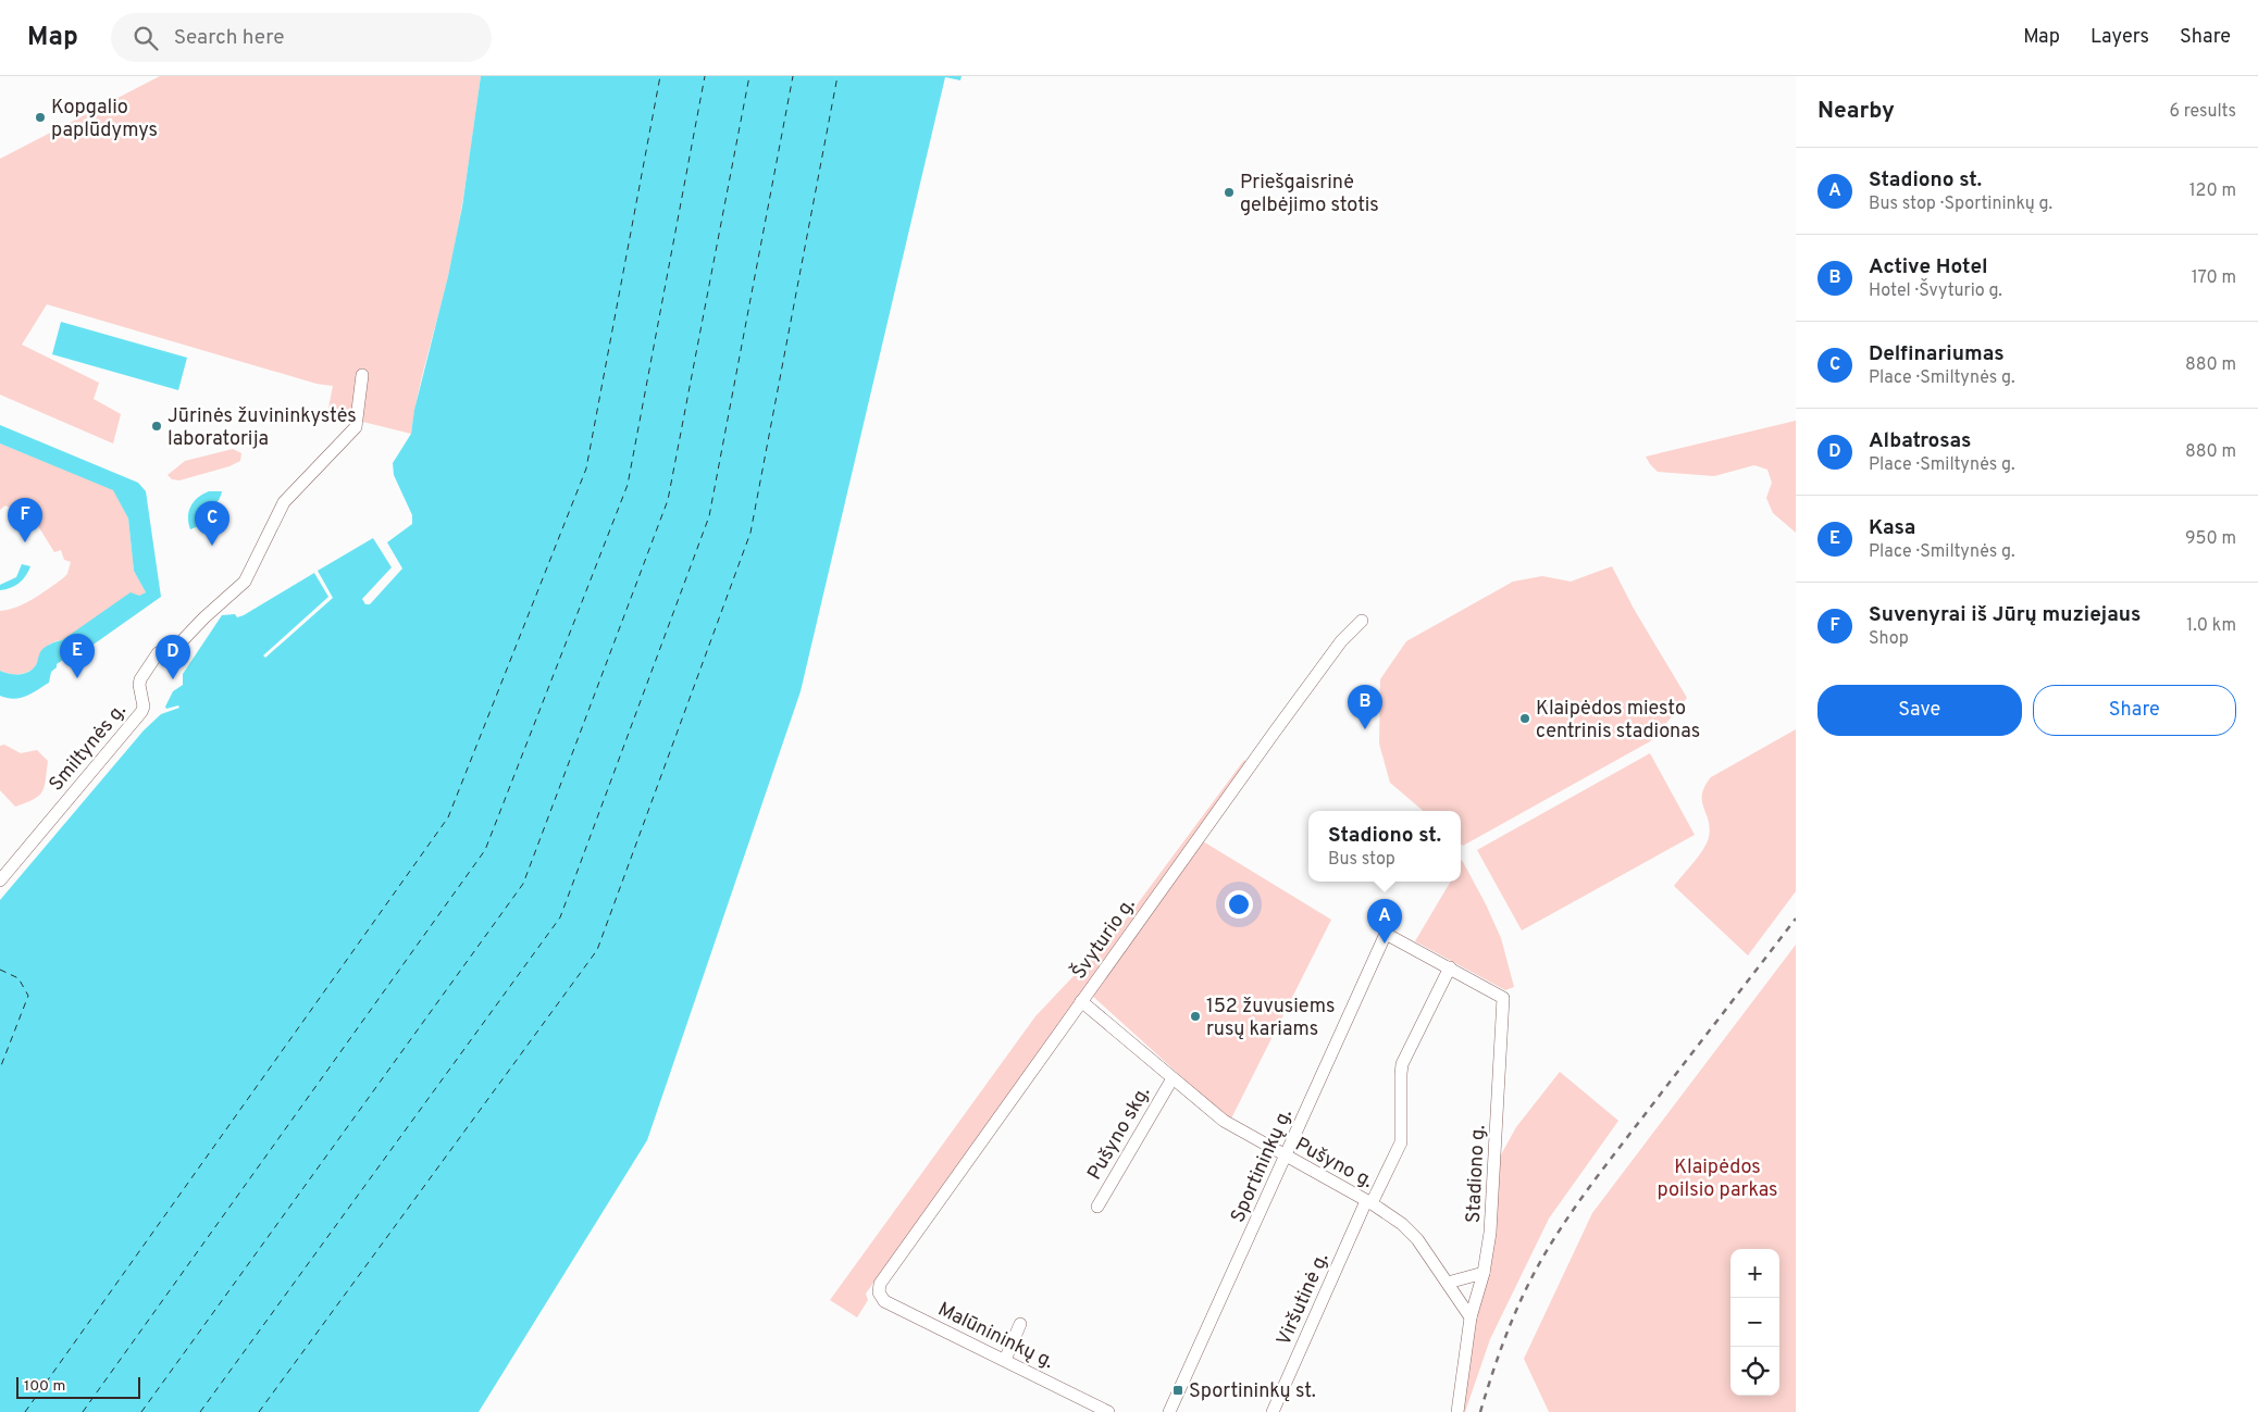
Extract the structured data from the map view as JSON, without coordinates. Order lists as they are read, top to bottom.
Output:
{
  "streets": {
    "street": [
      "Smiltynės g.",
      "Švyturio g.",
      "Pušyno skg.",
      "Pušyno g.",
      "Sportininkų g.",
      "Stadiono g.",
      "Viršutinė g.",
      "Malūnininkų g."
    ]
  },
  "crossings": [
    ["Švyturio g.", "Pušyno g."],
    ["Švyturio g.", "Malūnininkų g."],
    ["Pušyno skg.", "Pušyno g."],
    ["Pušyno g.", "Sportininkų g."],
    ["Pušyno g.", "Stadiono g."],
    ["Pušyno g.", "Viršutinė g."],
    ["Sportininkų g.", "Stadiono g."]
  ],
  "parks": ["Klaipėdos poilsio parkas"],
  "places": {
    "other": [
      "Kopgalio paplūdymys",
      "Priešgaisrinė gelbėjimo stotis",
      "Jūrinės žuvininkystės laboratorija",
      "Klaipėdos miesto centrinis stadionas",
      "152 žuvusiems rusų kariams"
    ],
    "transit": ["Sportininkų st."]
  },
  "scale_bar": "100 m",
  "page": {
    "header": "Map",
    "search": "Search here",
    "nav": ["Map", "Layers", "Share"],
    "heading": ["Nearby", "6 results"],
    "list": [
      {
        "mark": "A",
        "name": "Stadiono st.",
        "note": "Bus stop · Sportininkų g.",
        "value": "120 m"
      },
      {
        "mark": "B",
        "name": "Active Hotel",
        "note": "Hotel · Švyturio g.",
        "value": "170 m"
      },
      {
        "mark": "C",
        "name": "Delfinariumas",
        "note": "Place · Smiltynės g.",
        "value": "880 m"
      },
      {
        "mark": "D",
        "name": "Albatrosas",
        "note": "Place · Smiltynės g.",
        "value": "880 m"
      },
      {
        "mark": "E",
        "name": "Kasa",
        "note": "Place · Smiltynės g.",
        "value": "950 m"
      },
      {
        "mark": "F",
        "name": "Suvenyrai iš Jūrų muziejaus",
        "note": "Shop",
        "value": "1.0 km"
      }
    ],
    "pins": [
      "F",
      "C",
      "E",
      "D",
      "B",
      "A"
    ],
    "buttons": ["Save", "Share"],
    "popup": ["Stadiono st.", "Bus stop"],
    "map_buttons": ["+", "−"],
    "scale": "100 m"
  }
}
